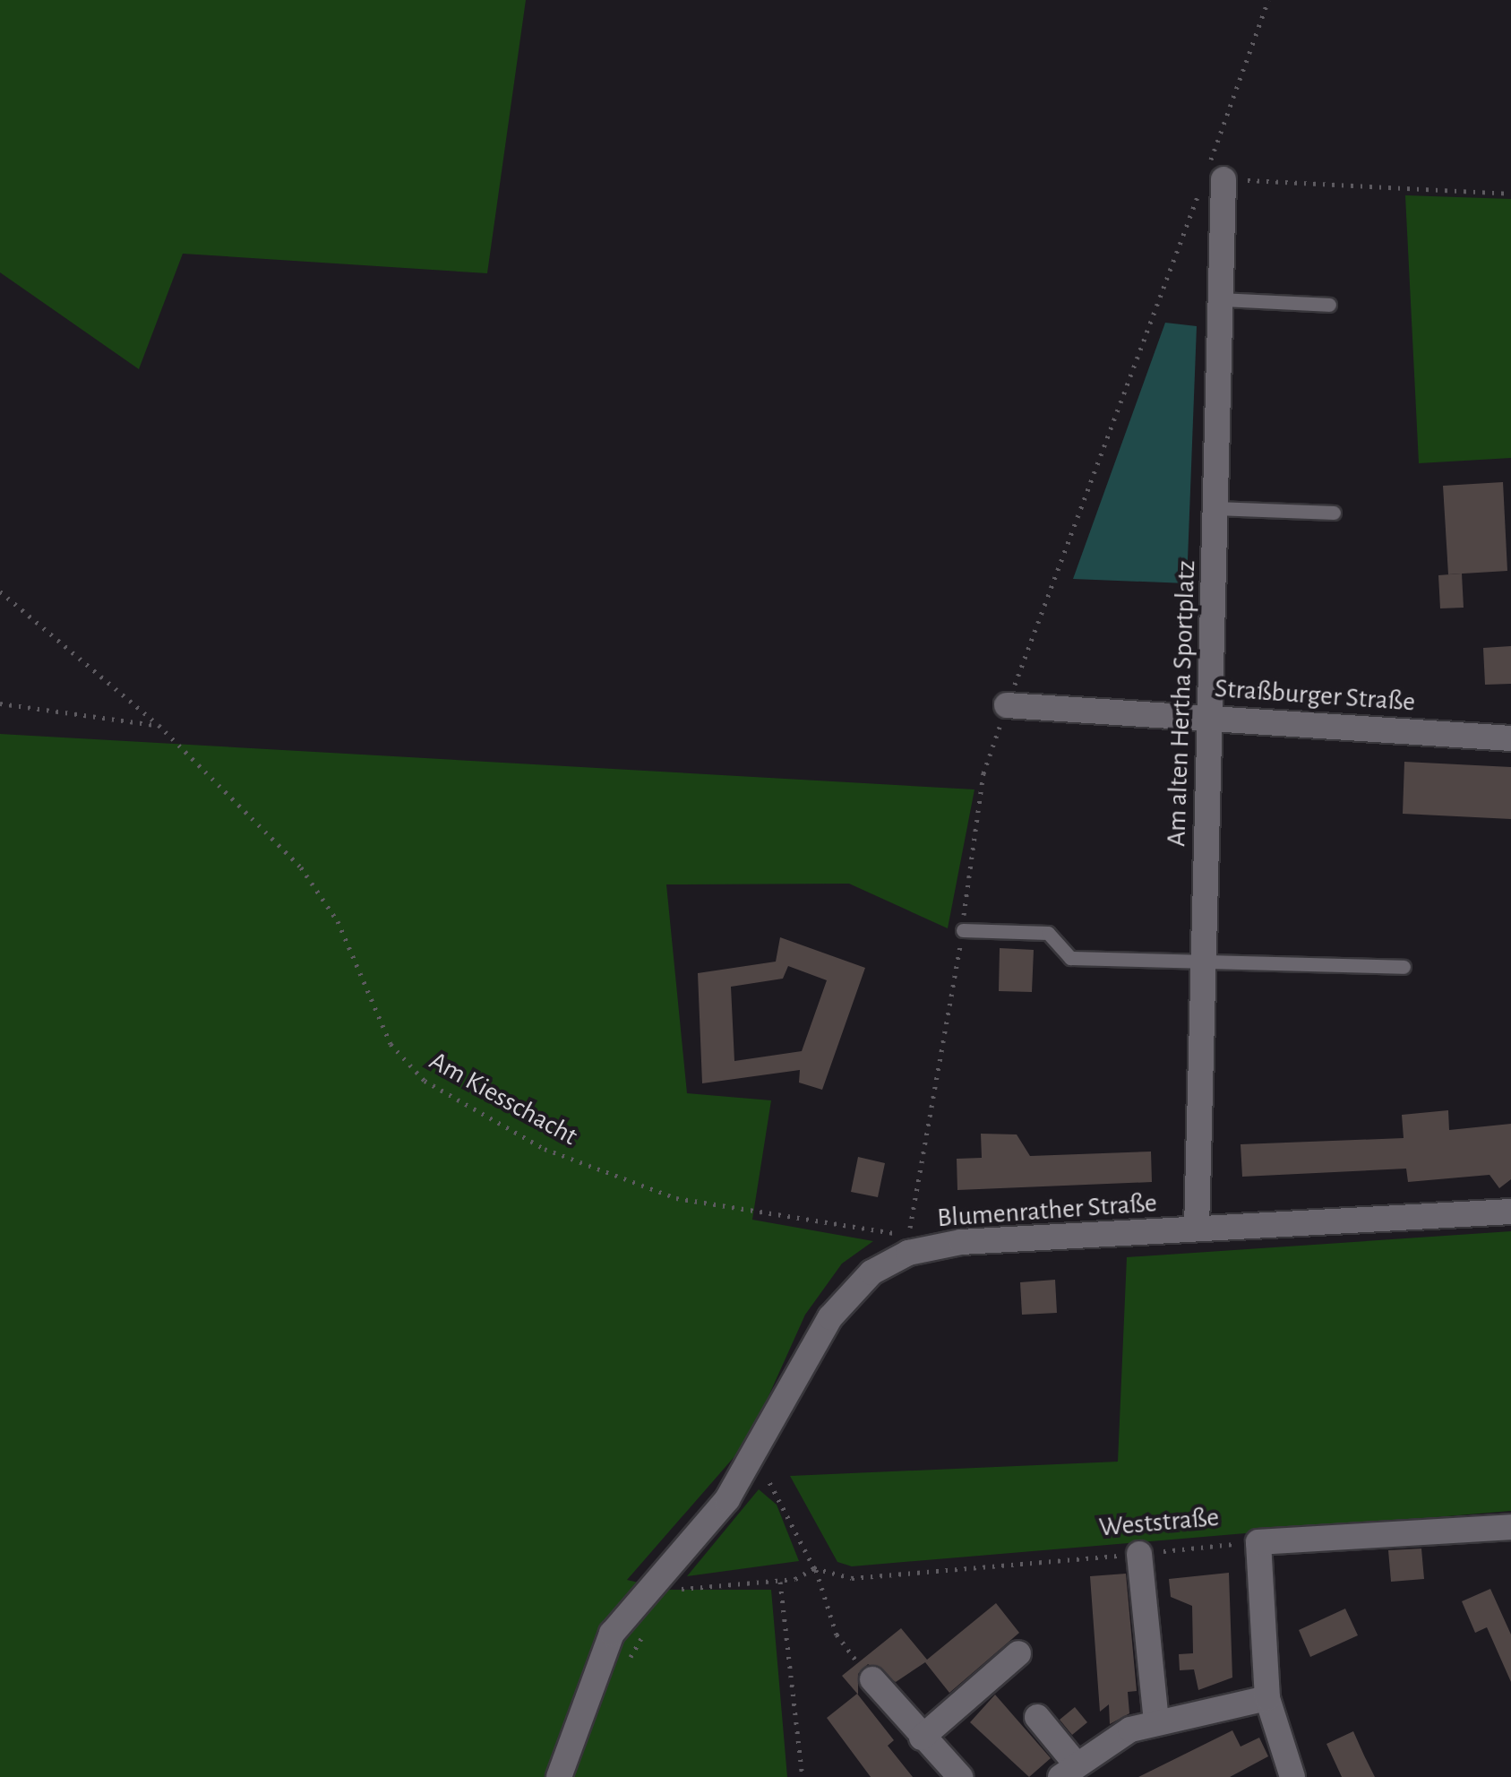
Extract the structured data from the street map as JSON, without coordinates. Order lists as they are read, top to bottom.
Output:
{
  "streets": {
    "street": [
      "Straßburger Straße",
      "Am alten Hertha Sportplatz",
      "Blumenrather Straße",
      "Weststraße"
    ],
    "path": ["Am Kiesschacht"]
  },
  "crossings": [
    ["Straßburger Straße", "Am alten Hertha Sportplatz"],
    ["Am alten Hertha Sportplatz", "Blumenrather Straße"]
  ]
}
